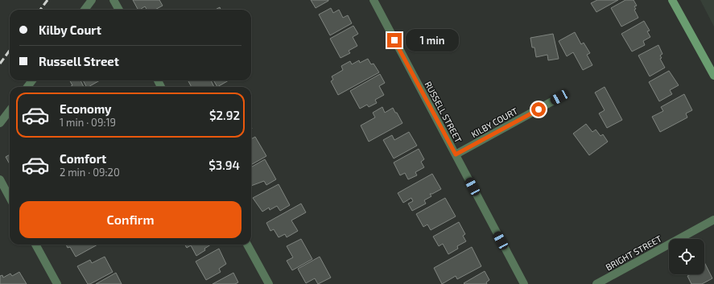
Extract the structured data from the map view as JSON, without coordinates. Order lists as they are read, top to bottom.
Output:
{
  "streets": {
    "street": ["RUSSELL STREET", "KILBY COURT", "BRIGHT STREET"]
  },
  "crossings": [
    ["RUSSELL STREET", "KILBY COURT"]
  ],
  "page": {
    "banner": ["Kilby Court", "Russell Street"],
    "bubble": "1 min",
    "list": [
      {
        "name": "Economy",
        "note": "1 min · 09:19",
        "value": "$2.92"
      },
      {
        "name": "Comfort",
        "note": "2 min · 09:20",
        "value": "$3.94"
      }
    ],
    "buttons": "Confirm"
  }
}
